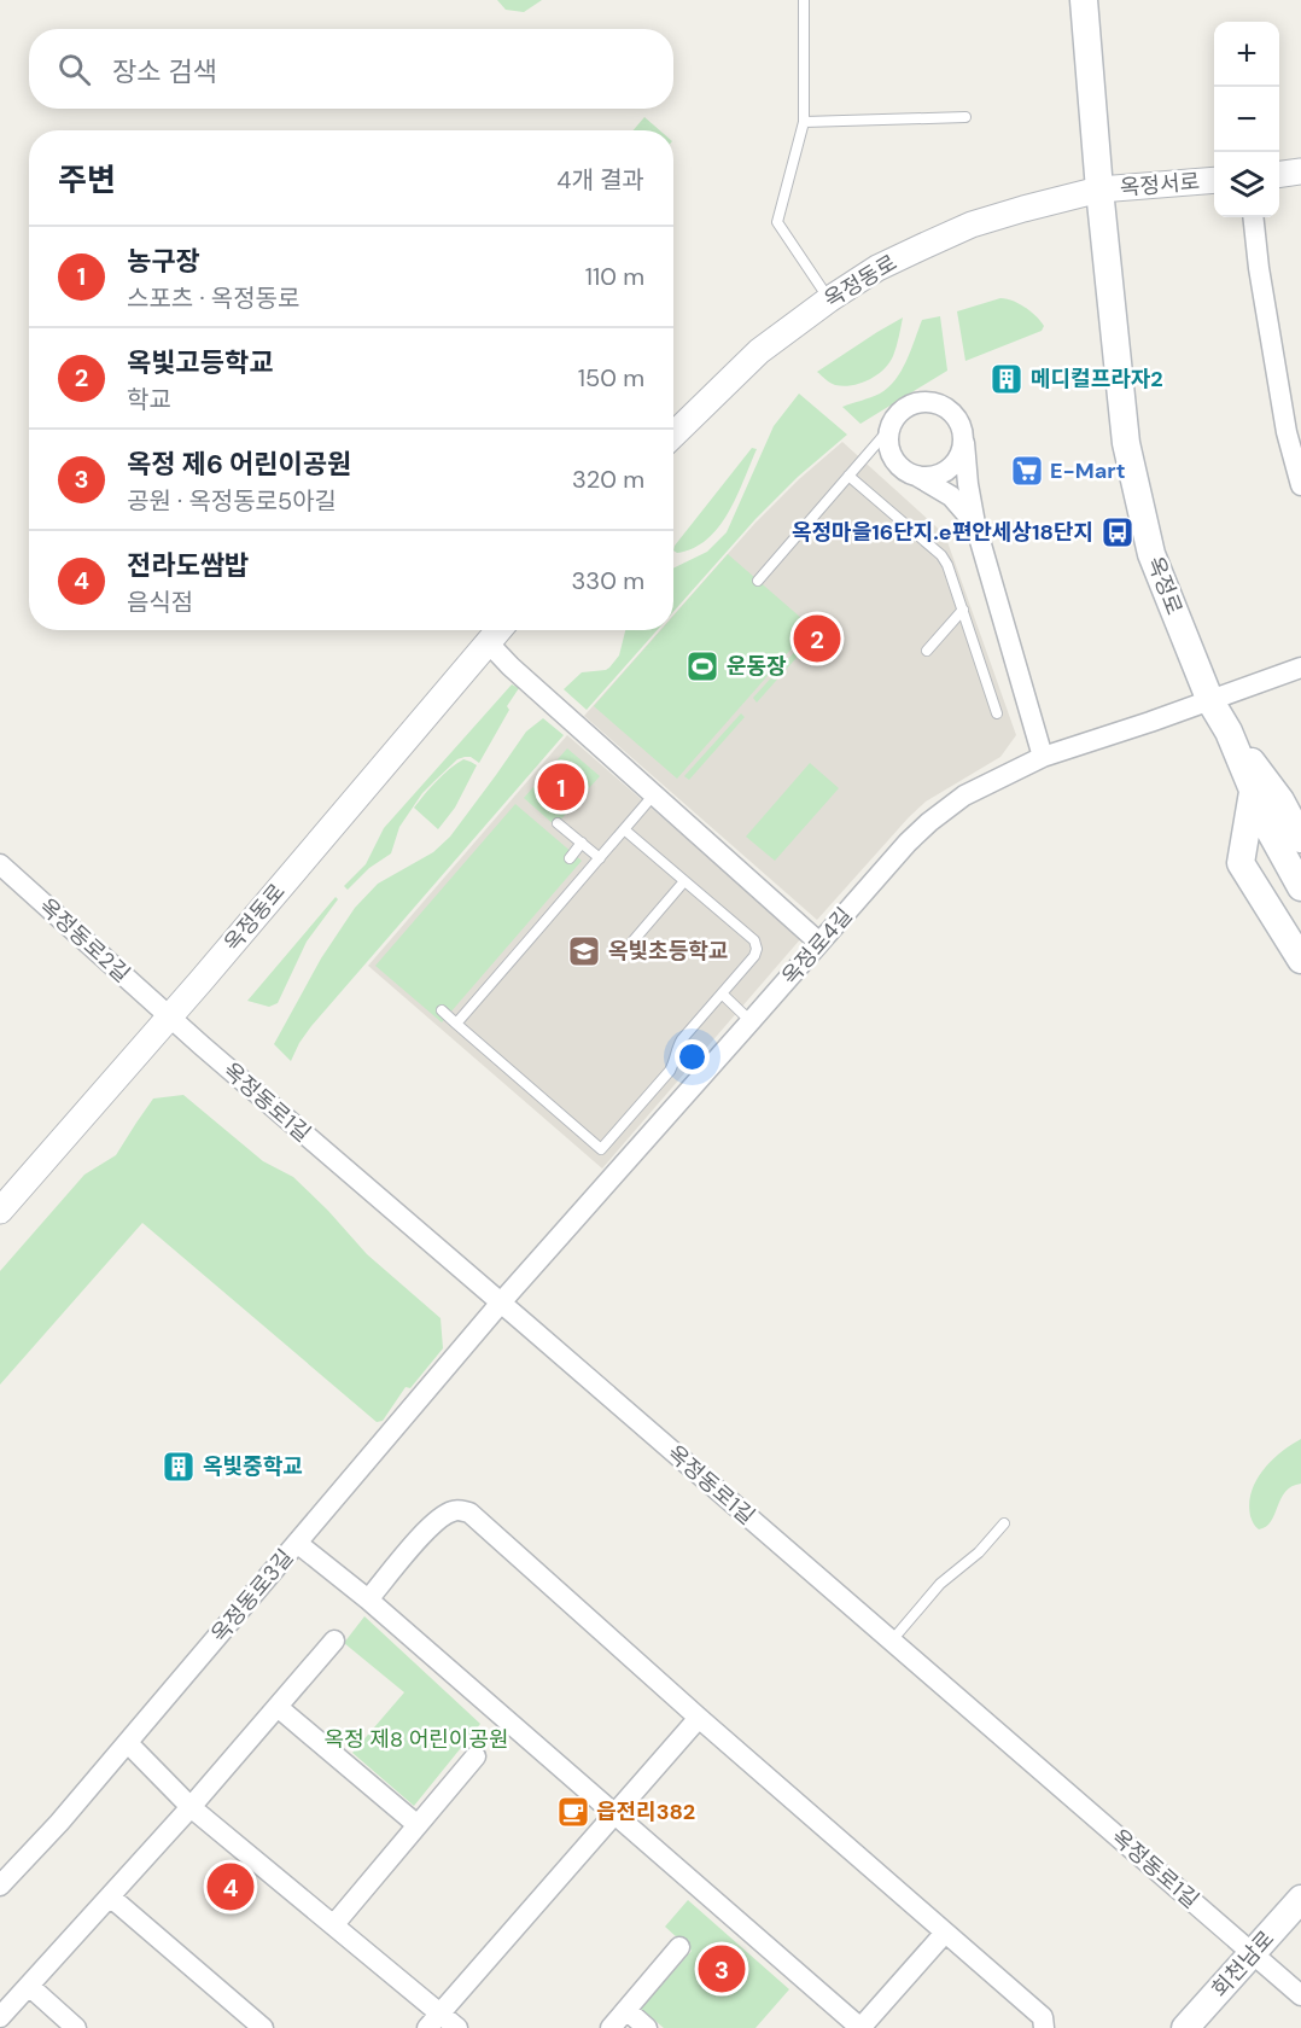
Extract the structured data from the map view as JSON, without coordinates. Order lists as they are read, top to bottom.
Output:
{
  "streets": {
    "main road": ["옥정로", "회천남로"],
    "street": [
      "옥정서로",
      "옥정동로",
      "옥정동로2길",
      "옥정로4길",
      "옥정동로1길",
      "옥정동로3길"
    ]
  },
  "crossings": [
    ["옥정서로", "옥정동로"],
    ["옥정서로", "옥정로"],
    ["옥정동로", "옥정로"],
    ["옥정동로", "옥정동로2길"],
    ["옥정동로", "옥정동로1길"],
    ["옥정로", "옥정로4길"],
    ["옥정동로2길", "옥정동로1길"],
    ["옥정로4길", "옥정동로1길"],
    ["옥정로4길", "옥정동로3길"],
    ["옥정동로1길", "옥정동로3길"],
    ["옥정동로1길", "회천남로"]
  ],
  "parks": ["옥정 제8 어린이공원"],
  "places": {
    "building": ["메디컬프라자2", "옥빛중학교"],
    "supermarket": ["E-Mart"],
    "bus stop": ["옥정마을16단지.e편안세상18단지"],
    "sports": ["운동장"],
    "school or university": ["옥빛초등학교"],
    "cafe": ["읍전리382"]
  },
  "page": {
    "map_buttons": ["+", "−"],
    "search": "장소 검색",
    "heading": ["주변", "4개 결과"],
    "list": [
      {
        "mark": "1",
        "name": "농구장",
        "note": "스포츠 · 옥정동로",
        "value": "110 m"
      },
      {
        "mark": "2",
        "name": "옥빛고등학교",
        "note": "학교",
        "value": "150 m"
      },
      {
        "mark": "3",
        "name": "옥정 제6 어린이공원",
        "note": "공원 · 옥정동로5아길",
        "value": "320 m"
      },
      {
        "mark": "4",
        "name": "전라도쌈밥",
        "note": "음식점",
        "value": "330 m"
      }
    ],
    "pins": [
      "2",
      "1",
      "4",
      "3"
    ]
  }
}
